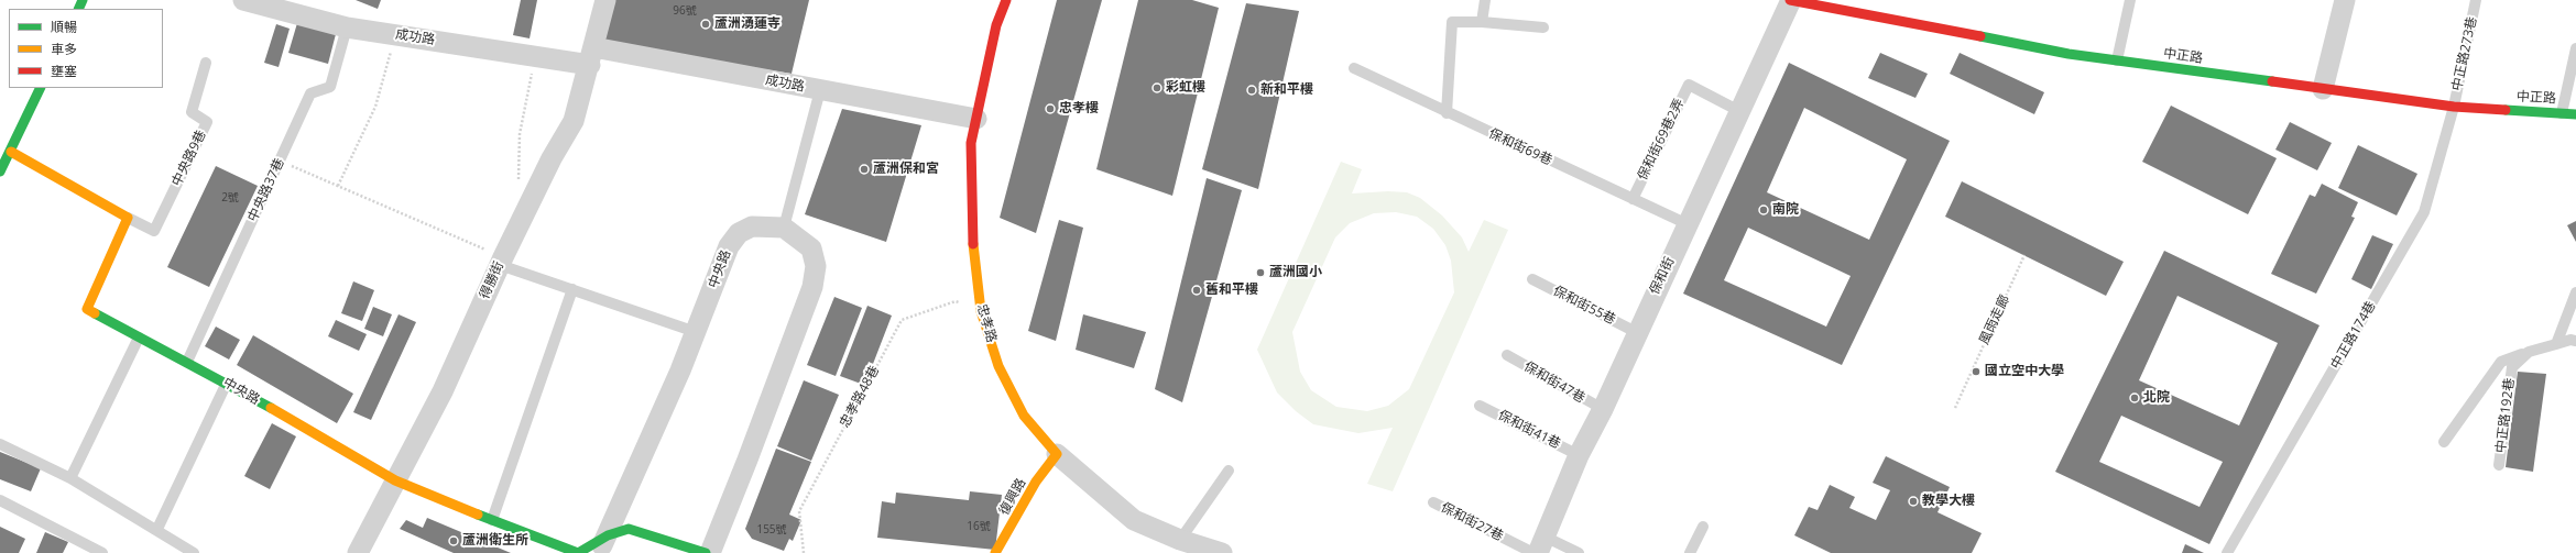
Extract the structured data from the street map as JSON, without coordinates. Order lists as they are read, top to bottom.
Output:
{
  "streets": {
    "street": [
      "成功路",
      "中正路",
      "中央路",
      "保和街",
      "得勝街",
      "忠孝路",
      "復興路"
    ],
    "lane": [
      "中正路273巷",
      "保和街69巷2弄",
      "保和街69巷",
      "中央路9巷",
      "中央路37巷",
      "保和街55巷",
      "中正路174巷",
      "保和街47巷",
      "中正路192巷",
      "保和街41巷",
      "保和街27巷"
    ],
    "path": ["風雨走廊", "忠孝路48巷"]
  },
  "crossings": [
    ["成功路", "中央路37巷"],
    ["成功路", "得勝街"],
    ["成功路", "忠孝路"],
    ["中正路273巷", "中正路"],
    ["中正路273巷", "中正路174巷"],
    ["中正路", "保和街"],
    ["中正路", "中正路174巷"],
    ["保和街69巷2弄", "保和街69巷"],
    ["保和街69巷2弄", "保和街"],
    ["保和街69巷", "保和街"],
    ["中央路9巷", "中央路"],
    ["中央路37巷", "中央路"],
    ["中央路", "得勝街"],
    ["保和街", "保和街55巷"],
    ["保和街", "保和街47巷"],
    ["保和街", "保和街41巷"],
    ["保和街", "保和街27巷"],
    ["忠孝路", "忠孝路48巷"],
    ["忠孝路", "復興路"]
  ],
  "places": [
    "蘆洲湧蓮寺",
    "彩虹樓",
    "新和平樓",
    "忠孝樓",
    "蘆洲保和宮",
    "南院",
    "蘆洲國小",
    "舊和平樓",
    "國立空中大學",
    "北院",
    "教學大樓",
    "蘆洲衛生所"
  ],
  "house_numbers": [
    "96號",
    "2號",
    "16號",
    "155號"
  ],
  "legend": ["順暢", "車多", "壅塞"]
}
